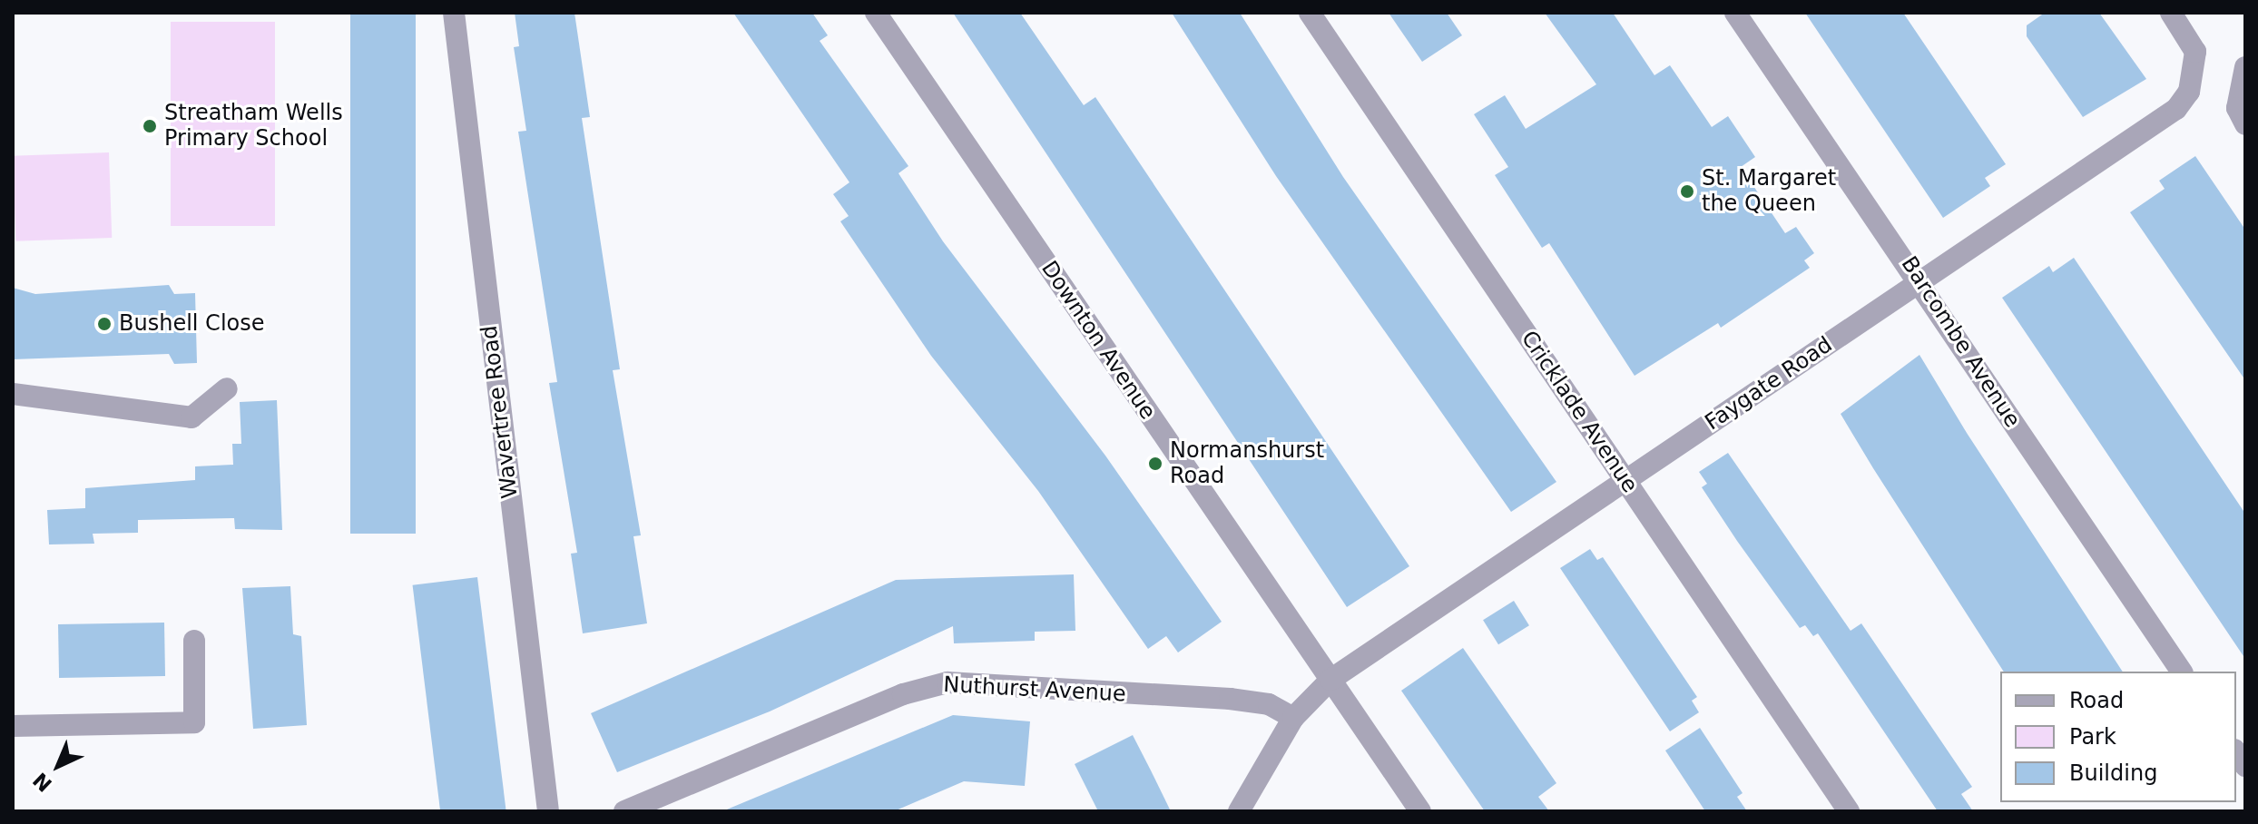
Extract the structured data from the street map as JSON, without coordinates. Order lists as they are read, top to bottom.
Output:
{
  "streets": {
    "street": [
      "Downton Avenue",
      "Barcombe Avenue",
      "Faygate Road",
      "Wavertree Road",
      "Cricklade Avenue",
      "Nuthurst Avenue"
    ]
  },
  "crossings": [
    ["Downton Avenue", "Faygate Road"],
    ["Barcombe Avenue", "Faygate Road"],
    ["Faygate Road", "Cricklade Avenue"],
    ["Faygate Road", "Nuthurst Avenue"]
  ],
  "places": [
    "Streatham Wells Primary School",
    "St. Margaret the Queen",
    "Bushell Close",
    "Normanshurst Road"
  ],
  "legend": ["Road", "Park", "Building"],
  "north": "bottom left"
}
